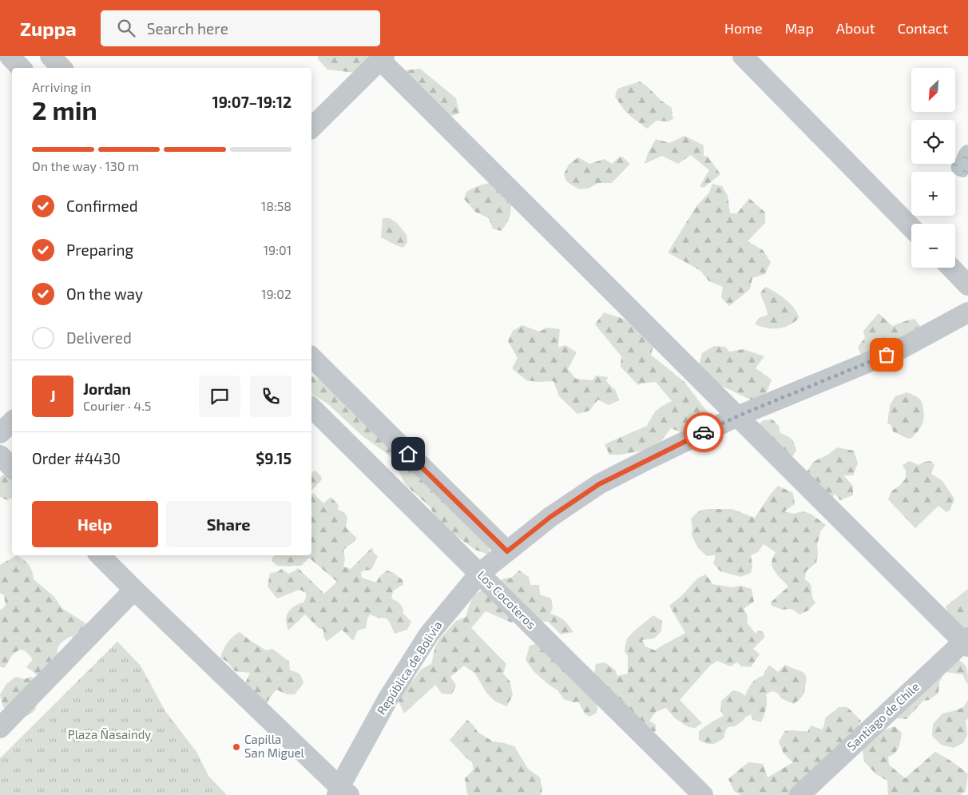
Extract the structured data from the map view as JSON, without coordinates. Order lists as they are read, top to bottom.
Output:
{
  "streets": {
    "street": ["Los Cocoteros", "República de Bolivia", "Santiago de Chile"]
  },
  "crossings": [
    ["Los Cocoteros", "República de Bolivia"]
  ],
  "parks": ["Plaza Ñasaindy"],
  "places": ["Capilla San Miguel"],
  "north": "bottom left",
  "page": {
    "header": "Zuppa",
    "search": "Search here",
    "nav": [
      "Home",
      "Map",
      "About",
      "Contact"
    ],
    "map_buttons": ["+", "−"],
    "heading": ["2 min", "Arriving in", "19:07–19:12"],
    "panel": [
      "Jordan",
      "Courier · 4.5",
      "Order #4430",
      "$9.15"
    ],
    "bar": "On the way · 130 m",
    "list": [
      ["Confirmed", "18:58"],
      ["Preparing", "19:01"],
      ["On the way", "19:02"],
      "Delivered"
    ],
    "round": "J",
    "buttons": ["Help", "Share"]
  }
}
